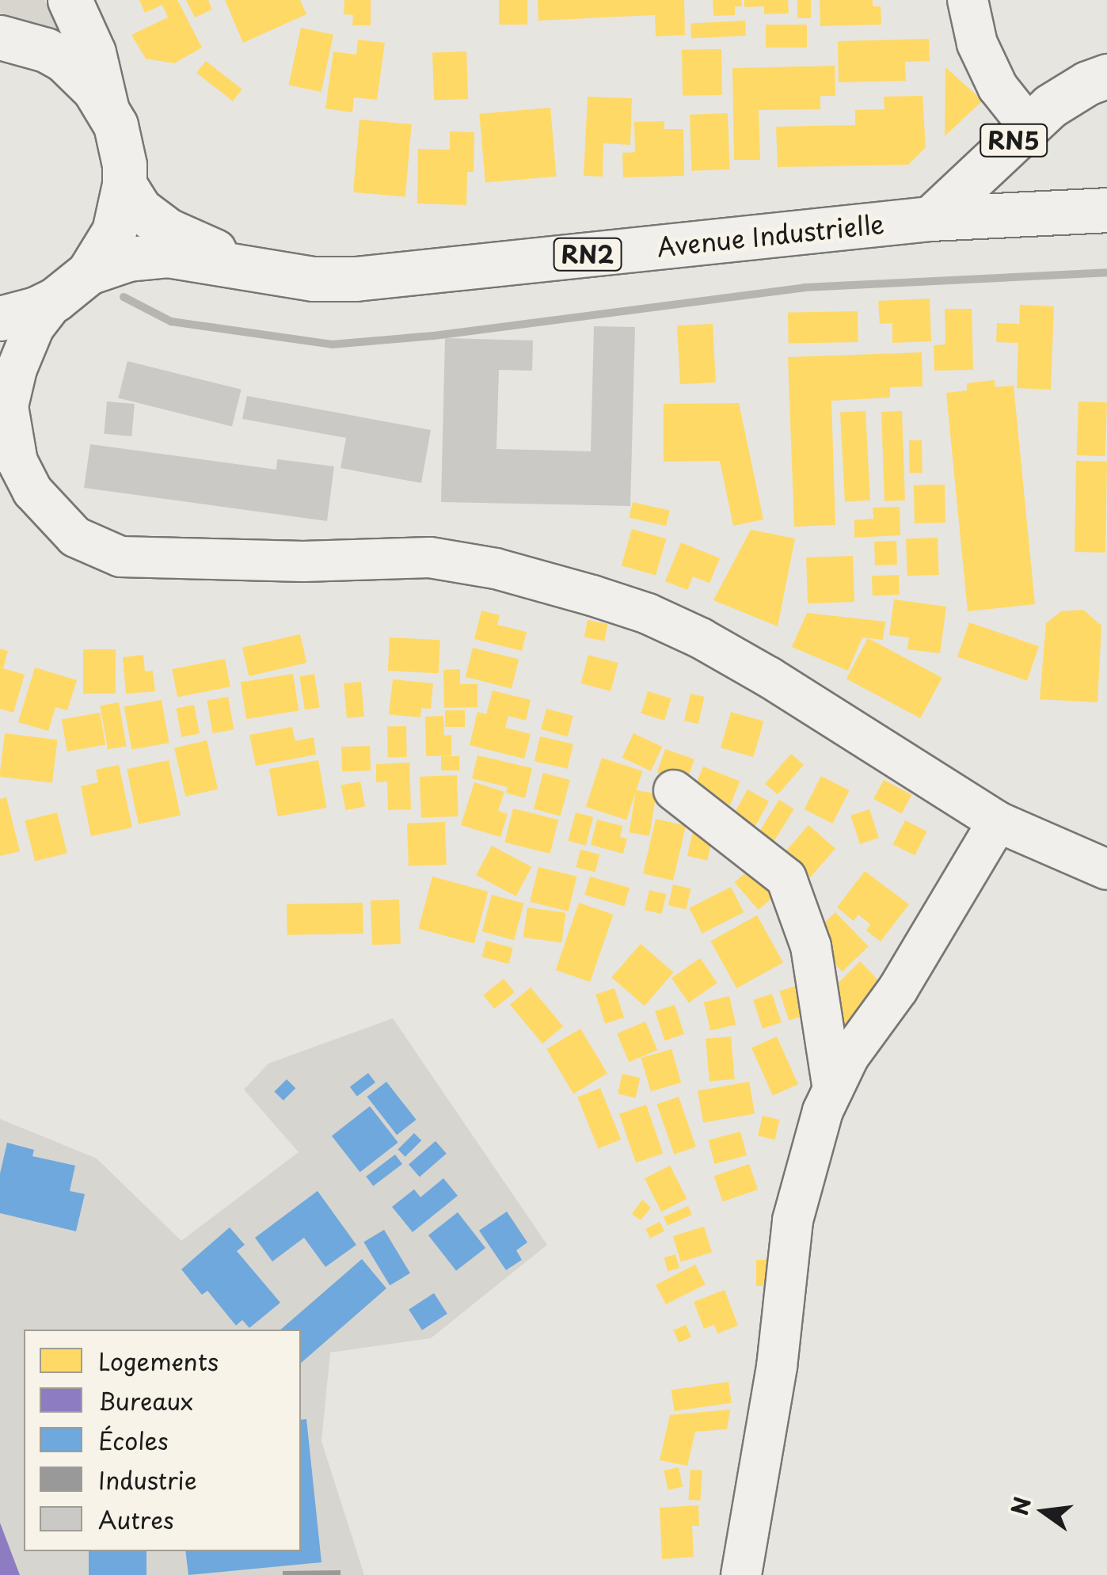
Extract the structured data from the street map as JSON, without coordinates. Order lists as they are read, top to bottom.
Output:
{
  "streets": {
    "main road": ["RN5", "Avenue Industrielle", "RN2"]
  },
  "crossings": [
    ["RN5", "Avenue Industrielle"]
  ],
  "legend": [
    "Logements",
    "Bureaux",
    "Écoles",
    "Industrie",
    "Autres"
  ],
  "north": "left"
}
